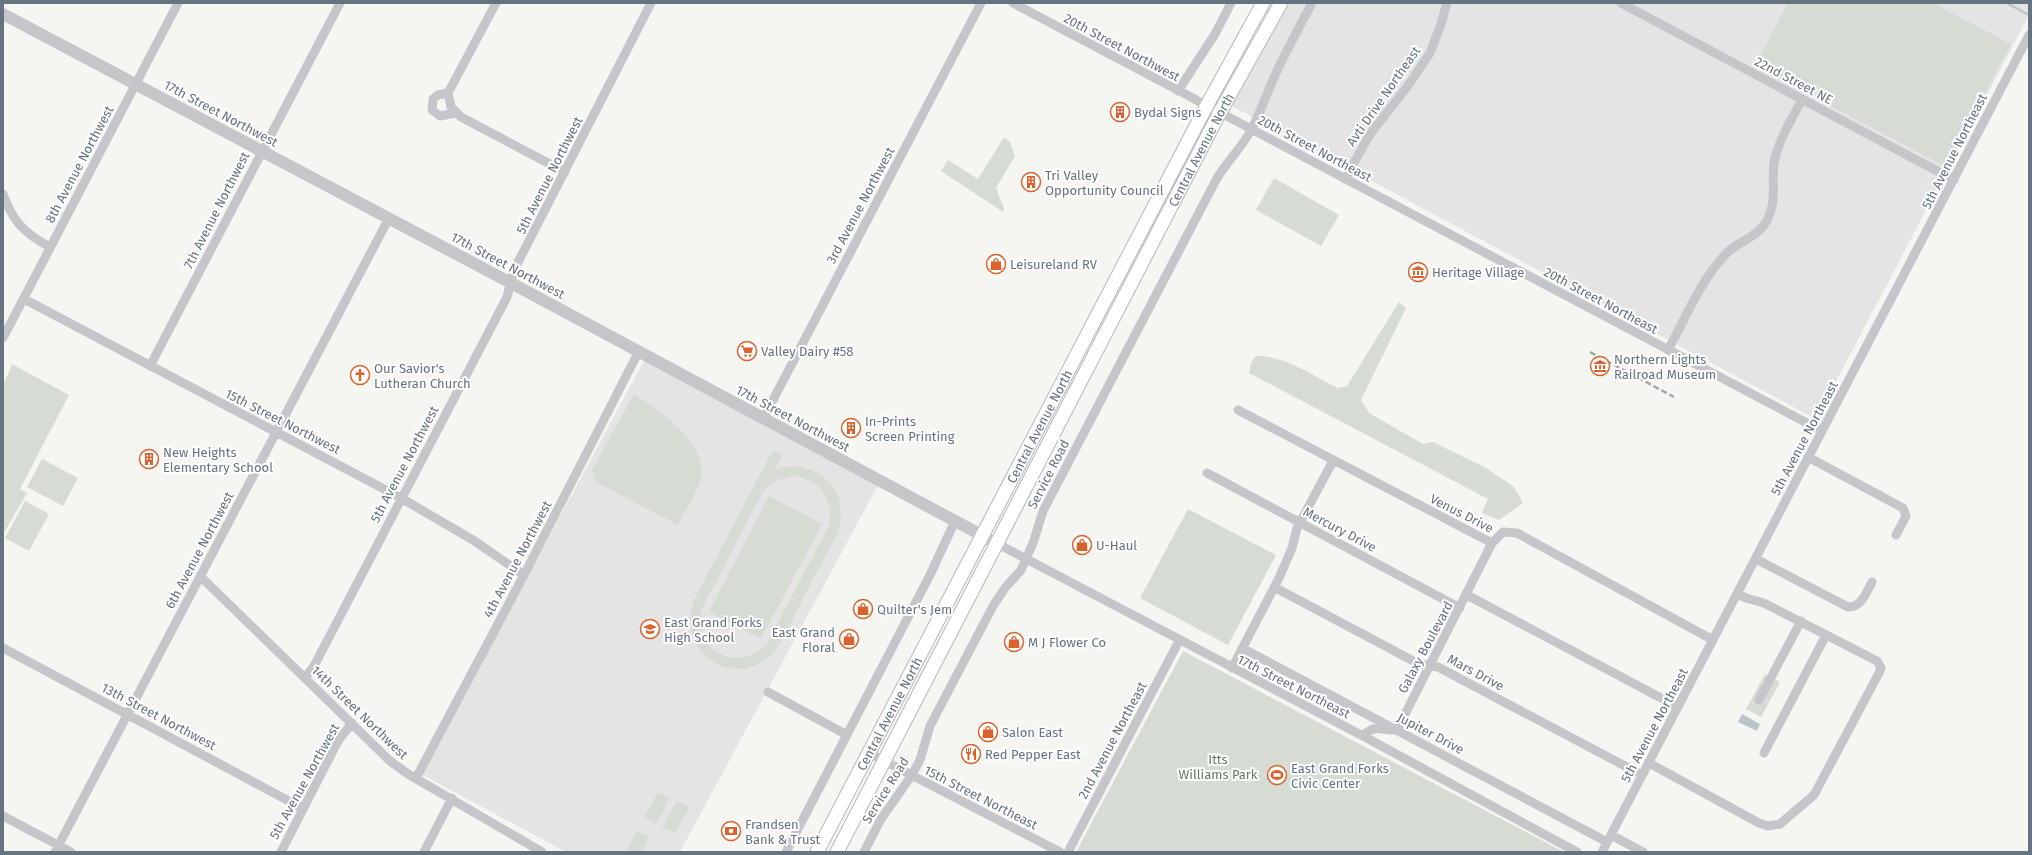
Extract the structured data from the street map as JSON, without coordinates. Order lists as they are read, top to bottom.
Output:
{
  "streets": {
    "main road": ["Central Avenue North"],
    "street": [
      "20th Street Northwest",
      "22nd Street NE",
      "Avti Drive Northeast",
      "17th Street Northwest",
      "20th Street Northeast",
      "5th Avenue Northeast",
      "8th Avenue Northwest",
      "5th Avenue Northwest",
      "3rd Avenue Northwest",
      "7th Avenue Northwest",
      "15th Street Northwest",
      "Service Road",
      "Venus Drive",
      "Mercury Drive",
      "6th Avenue Northwest",
      "4th Avenue Northwest",
      "Galaxy Boulevard",
      "Mars Drive",
      "17th Street Northeast",
      "14th Street Northwest",
      "13th Street Northwest",
      "Jupiter Drive",
      "2nd Avenue Northeast",
      "15th Street Northeast"
    ]
  },
  "crossings": [
    ["20th Street Northwest", "20th Street Northeast"],
    ["20th Street Northwest", "Central Avenue North"],
    ["22nd Street NE", "5th Avenue Northeast"],
    ["Avti Drive Northeast", "20th Street Northeast"],
    ["17th Street Northwest", "Central Avenue North"],
    ["17th Street Northwest", "8th Avenue Northwest"],
    ["17th Street Northwest", "5th Avenue Northwest"],
    ["17th Street Northwest", "3rd Avenue Northwest"],
    ["17th Street Northwest", "7th Avenue Northwest"],
    ["17th Street Northwest", "6th Avenue Northwest"],
    ["17th Street Northwest", "4th Avenue Northwest"],
    ["17th Street Northwest", "17th Street Northeast"],
    ["20th Street Northeast", "Central Avenue North"],
    ["20th Street Northeast", "5th Avenue Northeast"],
    ["20th Street Northeast", "Service Road"],
    ["Central Avenue North", "17th Street Northeast"],
    ["Central Avenue North", "15th Street Northeast"],
    ["5th Avenue Northeast", "Venus Drive"],
    ["5th Avenue Northeast", "Mars Drive"],
    ["5th Avenue Northeast", "Jupiter Drive"],
    ["8th Avenue Northwest", "15th Street Northwest"],
    ["5th Avenue Northwest", "15th Street Northwest"],
    ["5th Avenue Northwest", "14th Street Northwest"],
    ["5th Avenue Northwest", "13th Street Northwest"],
    ["7th Avenue Northwest", "15th Street Northwest"],
    ["15th Street Northwest", "6th Avenue Northwest"],
    ["15th Street Northwest", "4th Avenue Northwest"],
    ["Service Road", "17th Street Northeast"],
    ["Service Road", "15th Street Northeast"],
    ["Venus Drive", "Galaxy Boulevard"],
    ["Mercury Drive", "Galaxy Boulevard"],
    ["6th Avenue Northwest", "14th Street Northwest"],
    ["6th Avenue Northwest", "13th Street Northwest"],
    ["4th Avenue Northwest", "14th Street Northwest"],
    ["Galaxy Boulevard", "Mars Drive"],
    ["Galaxy Boulevard", "Jupiter Drive"],
    ["17th Street Northeast", "2nd Avenue Northeast"]
  ],
  "parks": ["Itts Williams Park"],
  "places": {
    "building": [
      "Bydal Signs",
      "Tri Valley Opportunity Council",
      "In-Prints Screen Printing",
      "New Heights Elementary School"
    ],
    "shop": [
      "Leisureland RV",
      "U-Haul",
      "Quilter's Jem",
      "East Grand Floral",
      "M J Flower Co",
      "Salon East"
    ],
    "museum": ["Heritage Village", "Northern Lights Railroad Museum"],
    "supermarket": ["Valley Dairy #58"],
    "church": ["Our Savior's Lutheran Church"],
    "school or university": ["East Grand Forks High School"],
    "restaurant": ["Red Pepper East"],
    "sports": ["East Grand Forks Civic Center"],
    "bank": ["Frandsen Bank & Trust"]
  }
}
